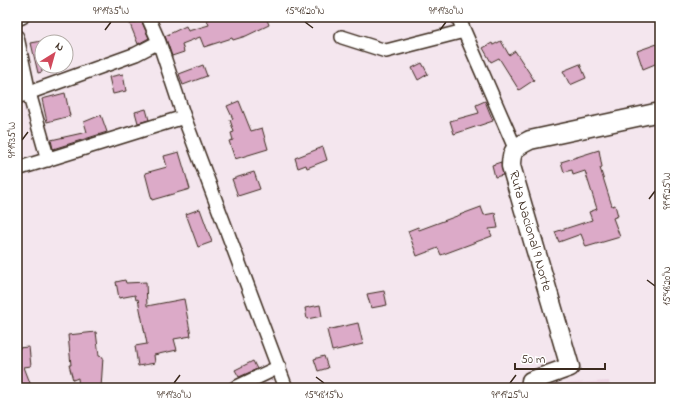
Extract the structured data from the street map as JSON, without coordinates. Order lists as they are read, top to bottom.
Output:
{
  "streets": {
    "street": ["Ruta Nacional 9 Norte"]
  },
  "scale_bar": "50 m",
  "north": "top right",
  "coordinates": [
    "91°19'35\"W",
    "15°48'20\"N",
    "91°19'30\"W",
    "91°19'25\"W",
    "15°48'15\"N"
  ]
}
